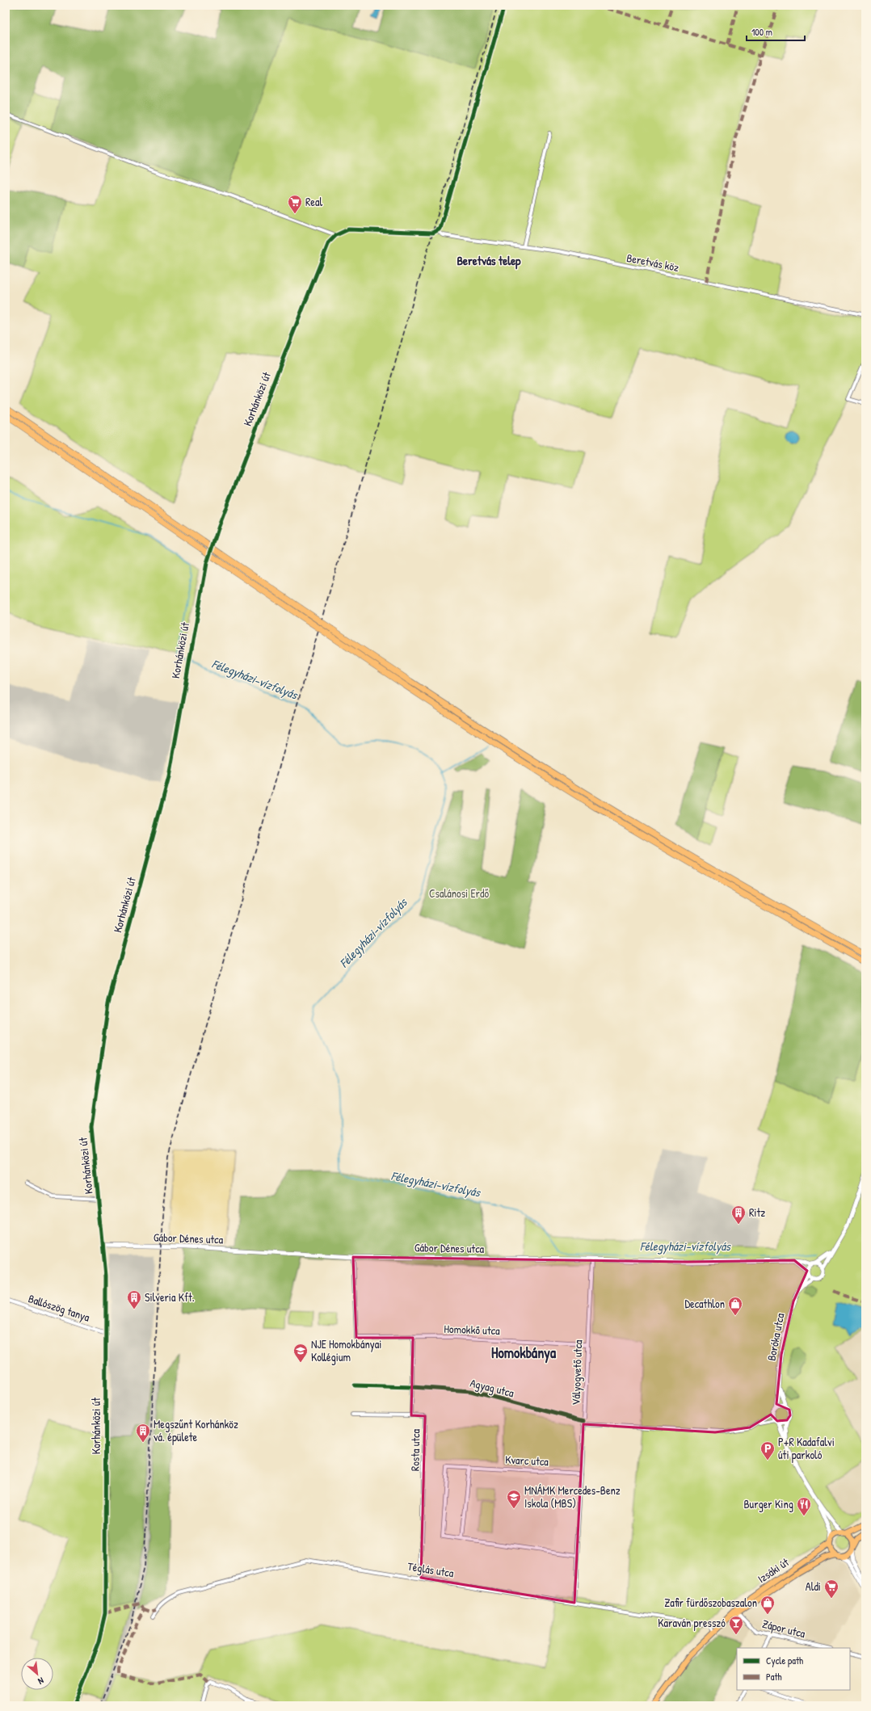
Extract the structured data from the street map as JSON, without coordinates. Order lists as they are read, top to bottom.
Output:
{
  "streets": {
    "main road": ["Izsáki út"],
    "street": [
      "Beretvás köz",
      "Korhánközi út",
      "Gábor Dénes utca",
      "Ballószög tanya",
      "Homokkő utca",
      "Boróka utca",
      "Vályogvető utca",
      "Agyag utca",
      "Rosta utca",
      "Kvarc utca",
      "Téglás utca",
      "Zápor utca"
    ]
  },
  "crossings": [
    ["Korhánközi út", "Gábor Dénes utca"],
    ["Korhánközi út", "Ballószög tanya"],
    ["Gábor Dénes utca", "Homokkő utca"],
    ["Gábor Dénes utca", "Boróka utca"],
    ["Gábor Dénes utca", "Vályogvető utca"],
    ["Homokkő utca", "Vályogvető utca"],
    ["Homokkő utca", "Rosta utca"],
    ["Vályogvető utca", "Agyag utca"],
    ["Vályogvető utca", "Kvarc utca"],
    ["Vályogvető utca", "Téglás utca"],
    ["Agyag utca", "Rosta utca"],
    ["Rosta utca", "Téglás utca"],
    ["Téglás utca", "Izsáki út"],
    ["Izsáki út", "Zápor utca"]
  ],
  "districts": ["Beretvás telep", "Homokbánya"],
  "water": ["Félegyházi-vízfolyás"],
  "parks": ["Csalánosi Erdő"],
  "places": {
    "supermarket": ["Real", "Aldi"],
    "building": ["Ritz", "Silveria Kft.", "Megszűnt Korhánköz vá. épülete"],
    "shop": ["Decathlon", "Zafir fürdőszobaszalon"],
    "school or university": ["NJE Homokbányai Kollégium", "MNÁMK Mercedes-Benz Iskola (MBS)"],
    "parking": ["P+R Kadafalvi úti parkoló"],
    "restaurant": ["Burger King"],
    "bar": ["Karaván presszó"]
  },
  "legend": ["Cycle path", "Path"],
  "scale_bar": "100 m",
  "north": "bottom right"
}
